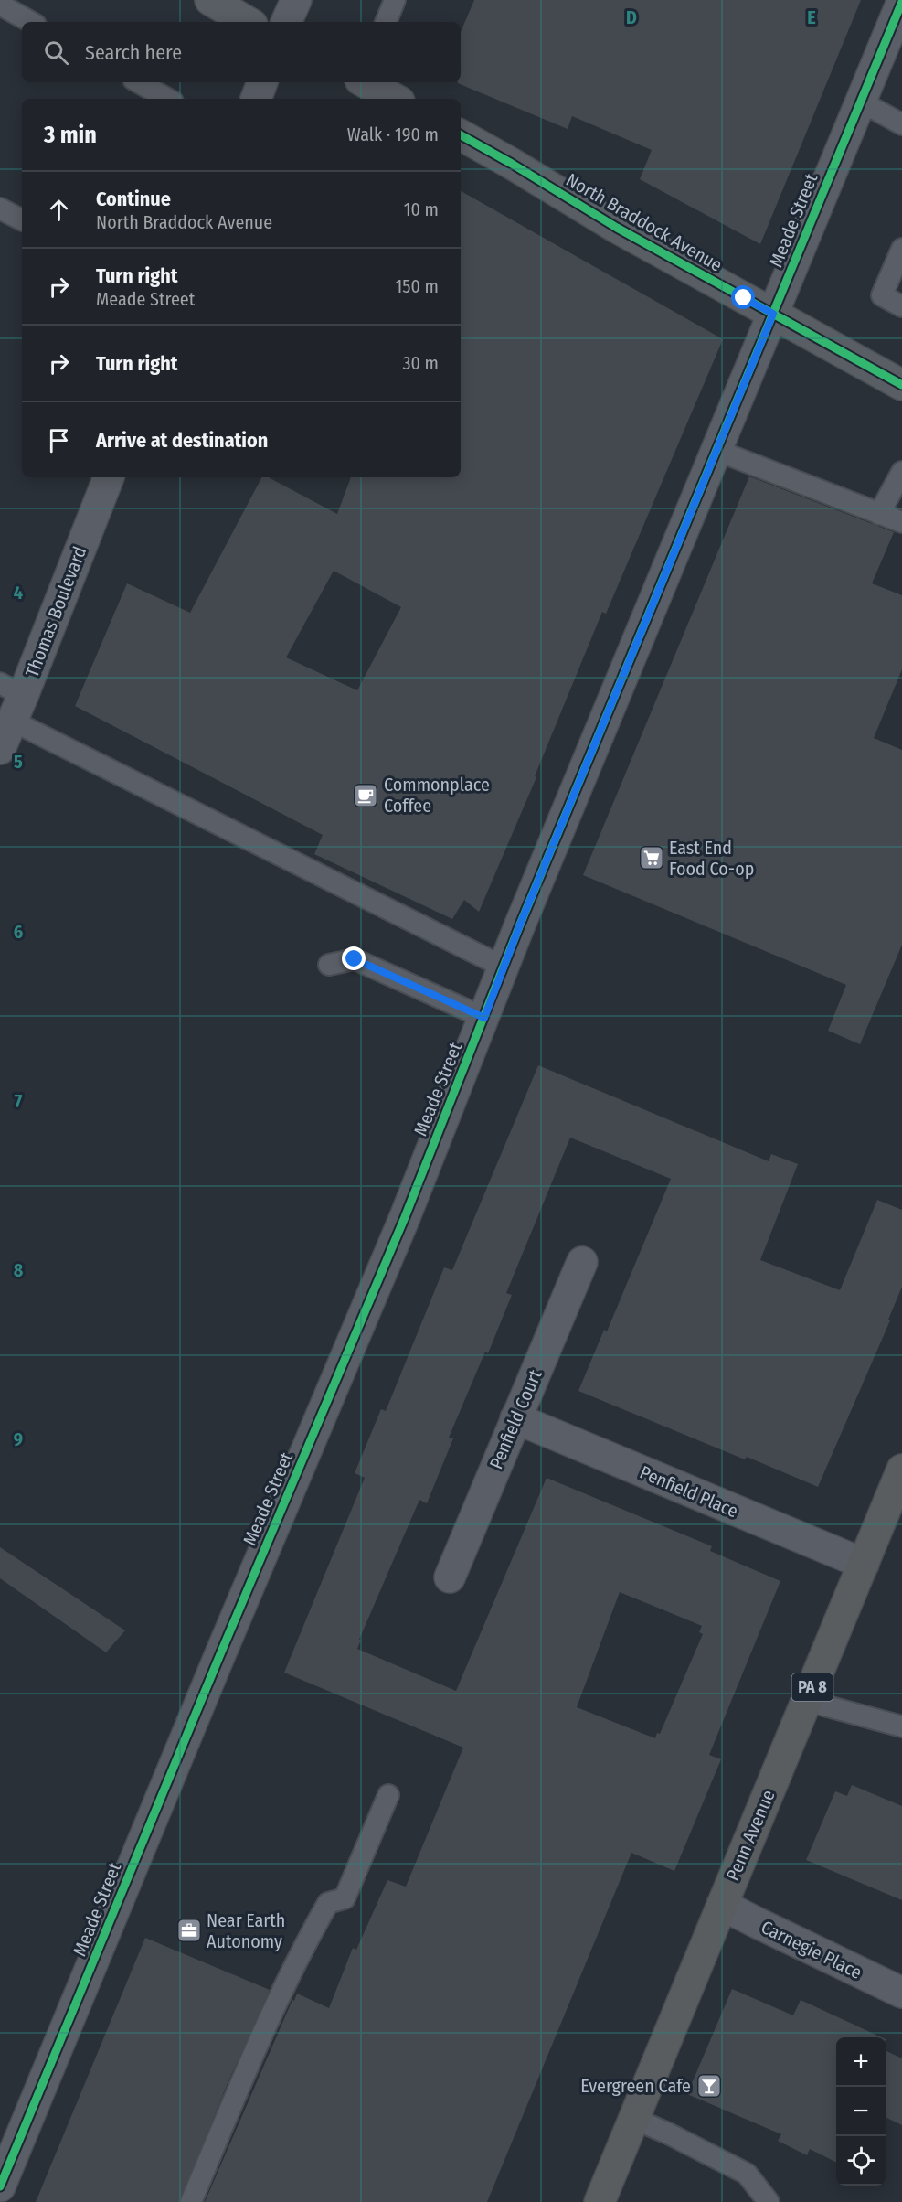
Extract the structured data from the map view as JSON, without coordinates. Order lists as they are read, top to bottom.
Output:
{
  "streets": {
    "highway": ["PA 8", "Penn Avenue"],
    "main road": ["North Braddock Avenue"],
    "street": [
      "Meade Street",
      "Thomas Boulevard",
      "Penfield Court",
      "Penfield Place",
      "Carnegie Place"
    ]
  },
  "crossings": [
    ["Meade Street", "North Braddock Avenue"],
    ["Penfield Court", "Penfield Place"],
    ["Penfield Place", "Penn Avenue"],
    ["Penn Avenue", "Carnegie Place"]
  ],
  "places": {
    "cafe": ["Commonplace Coffee"],
    "supermarket": ["East End Food Co-op"],
    "office": ["Near Earth Autonomy"],
    "bar": ["Evergreen Cafe"]
  },
  "page": {
    "search": "Search here",
    "heading": ["3 min", "Walk · 190 m"],
    "list": [
      ["Continue", "North Braddock Avenue", "10 m"],
      ["Turn right", "Meade Street", "150 m"],
      ["Turn right", "30 m"],
      "Arrive at destination"
    ],
    "map_buttons": ["+", "−"]
  },
  "grid": {
    "columns": ["D", "E"],
    "rows": [
      "4",
      "5",
      "6",
      "7",
      "8",
      "9"
    ]
  }
}
